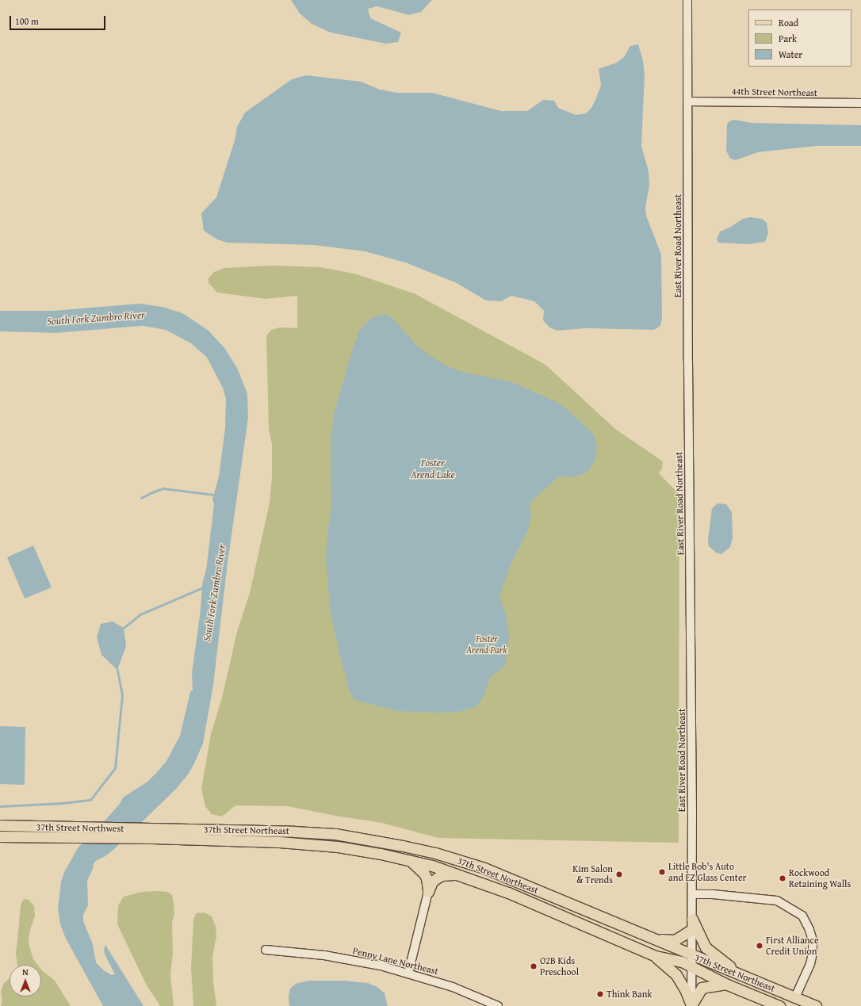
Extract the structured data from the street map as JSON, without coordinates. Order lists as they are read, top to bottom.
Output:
{
  "streets": {
    "main road": ["37th Street Northwest", "37th Street Northeast"],
    "street": ["44th Street Northeast", "East River Road Northeast", "Penny Lane Northeast"]
  },
  "crossings": [
    ["44th Street Northeast", "East River Road Northeast"],
    ["East River Road Northeast", "37th Street Northeast"],
    ["37th Street Northwest", "37th Street Northeast"]
  ],
  "water": ["South Fork Zumbro River", "Foster Arend Lake"],
  "parks": ["Foster Arend Park"],
  "places": [
    "Little Bob's Auto and EZ Glass Center",
    "Kim Salon & Trends",
    "Rockwood Retaining Walls",
    "First Alliance Credit Union",
    "O2B Kids Preschool",
    "Think Bank"
  ],
  "legend": ["Road", "Park", "Water"],
  "scale_bar": "100 m",
  "north": "top"
}
